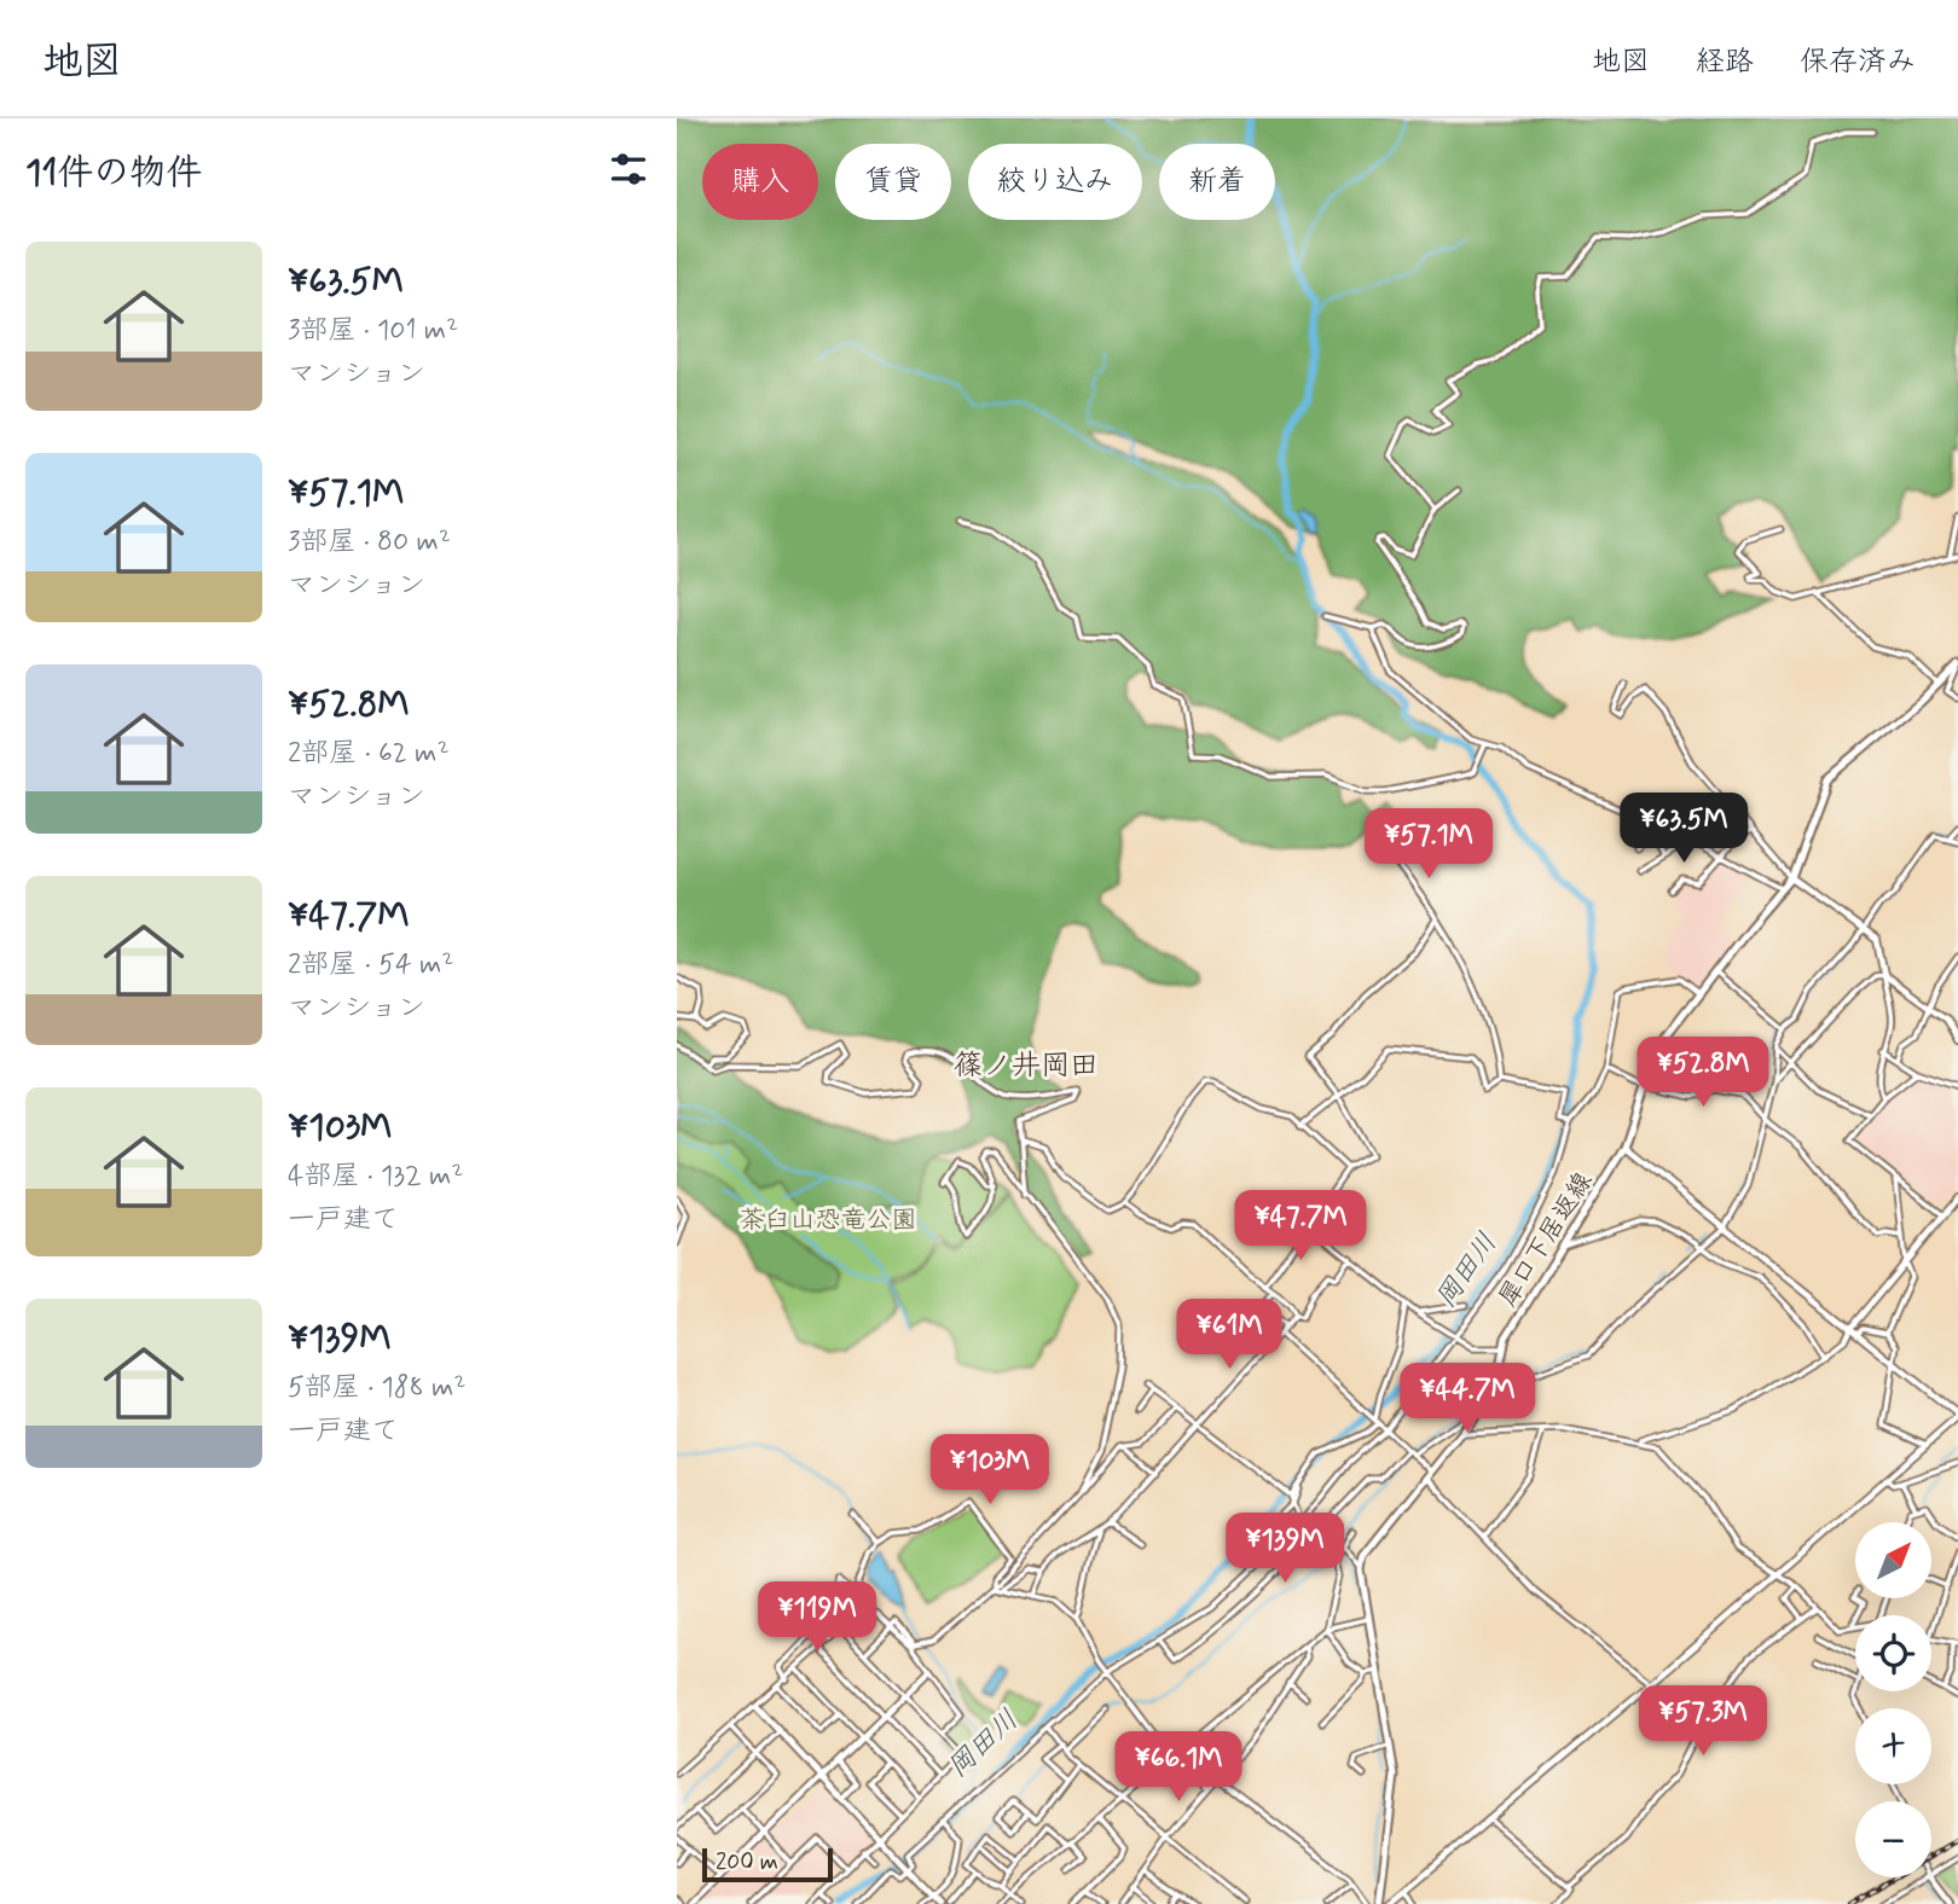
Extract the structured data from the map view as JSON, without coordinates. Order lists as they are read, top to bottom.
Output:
{
  "streets": {
    "main road": ["犀口下居返線"]
  },
  "districts": ["篠ノ井岡田"],
  "water": ["岡田川"],
  "parks": ["茶臼山恐竜公園"],
  "scale_bar": "200 m",
  "north": "top right",
  "page": {
    "header": "地図",
    "nav": ["地図", "経路", "保存済み"],
    "heading": "11件の物件",
    "chip": [
      "購入",
      "賃貸",
      "絞り込み",
      "新着"
    ],
    "list": [
      {
        "name": "¥63.5M",
        "note": "3部屋 · 101 m² · マンション"
      },
      {
        "name": "¥57.1M",
        "note": "3部屋 · 80 m² · マンション"
      },
      {
        "name": "¥52.8M",
        "note": "2部屋 · 62 m² · マンション"
      },
      {
        "name": "¥47.7M",
        "note": "2部屋 · 54 m² · マンション"
      },
      {
        "name": "¥103M",
        "note": "4部屋 · 132 m² · 一戸建て"
      },
      {
        "name": "¥139M",
        "note": "5部屋 · 188 m² · 一戸建て"
      }
    ],
    "price": [
      "¥63.5M",
      "¥57.1M",
      "¥52.8M",
      "¥47.7M",
      "¥61M",
      "¥44.7M",
      "¥103M",
      "¥139M",
      "¥119M",
      "¥57.3M",
      "¥66.1M"
    ],
    "map_buttons": ["+", "−"],
    "scale": "200 m"
  }
}
